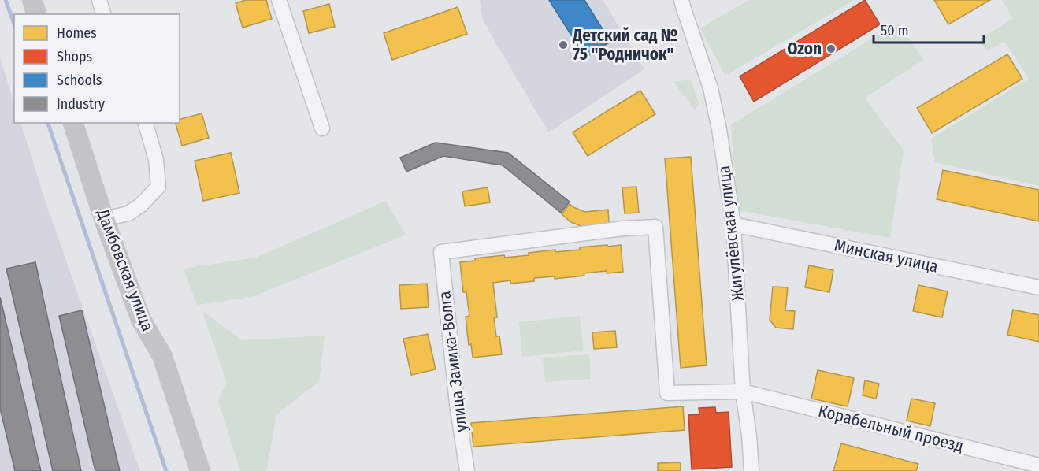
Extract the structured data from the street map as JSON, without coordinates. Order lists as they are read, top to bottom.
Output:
{
  "streets": {
    "street": [
      "Жигулёвская улица",
      "Минская улица",
      "Дамбовская улица",
      "улица Заимка-Волга",
      "Корабельный проезд"
    ]
  },
  "crossings": [
    ["Жигулёвская улица", "Минская улица"],
    ["Жигулёвская улица", "Корабельный проезд"],
    ["улица Заимка-Волга", "Корабельный проезд"]
  ],
  "places": ["Детский сад № 75 \"Родничок\"", "Ozon"],
  "legend": [
    "Homes",
    "Shops",
    "Schools",
    "Industry"
  ],
  "scale_bar": "50 m"
}
